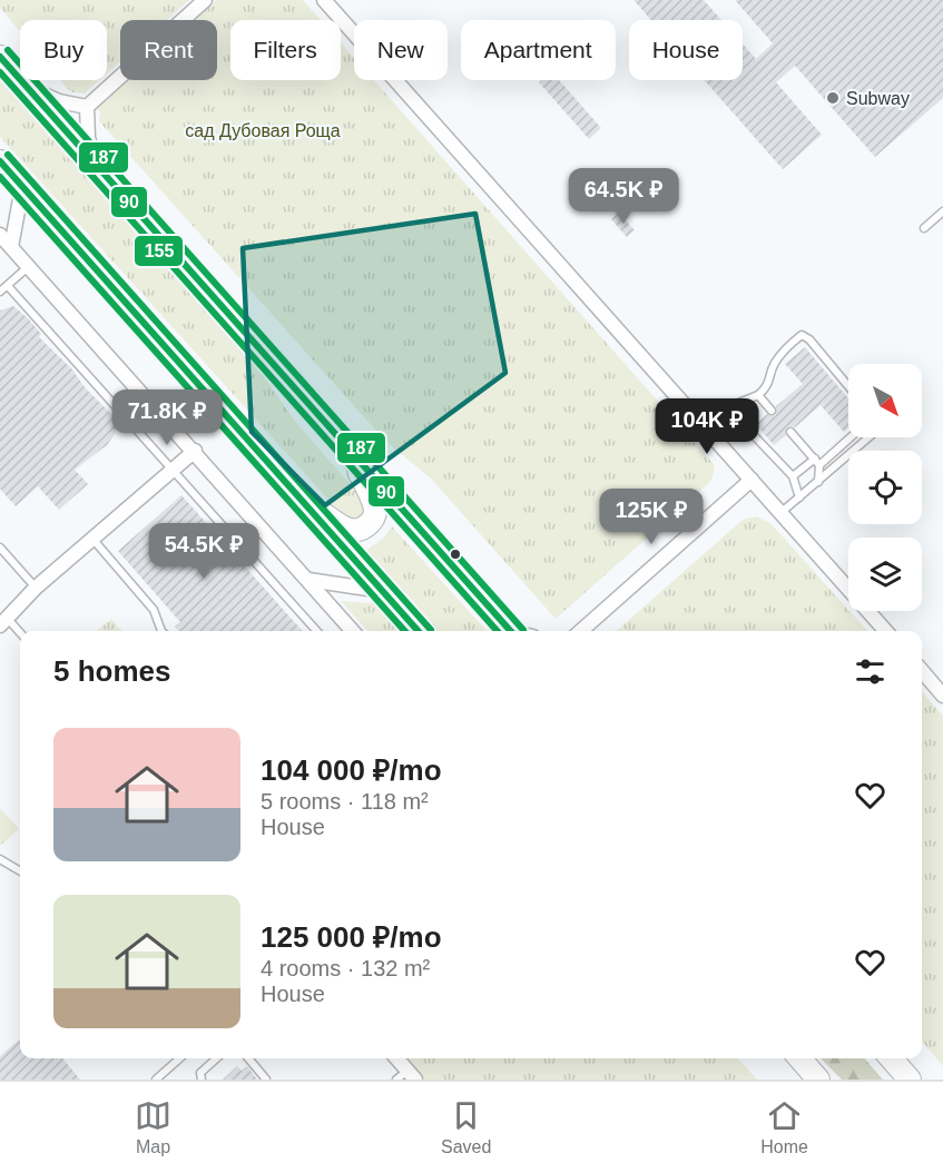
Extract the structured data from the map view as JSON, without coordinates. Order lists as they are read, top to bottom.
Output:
{
  "parks": ["сад Дубовая Роща"],
  "places": ["Subway"],
  "lines": ["transit line 187", "transit line 90", "transit line 155"],
  "north": "bottom right",
  "page": {
    "chip": [
      "Buy",
      "Rent",
      "Filters",
      "New",
      "Apartment",
      "House"
    ],
    "price": [
      "64.5K ₽",
      "71.8K ₽",
      "104K ₽",
      "125K ₽",
      "54.5K ₽"
    ],
    "heading": "5 homes",
    "list": [
      {
        "name": "104 000 ₽/mo",
        "note": "5 rooms · 118 m² · House"
      },
      {
        "name": "125 000 ₽/mo",
        "note": "4 rooms · 132 m² · House"
      }
    ],
    "tabs": ["Map", "Saved", "Home"]
  }
}
